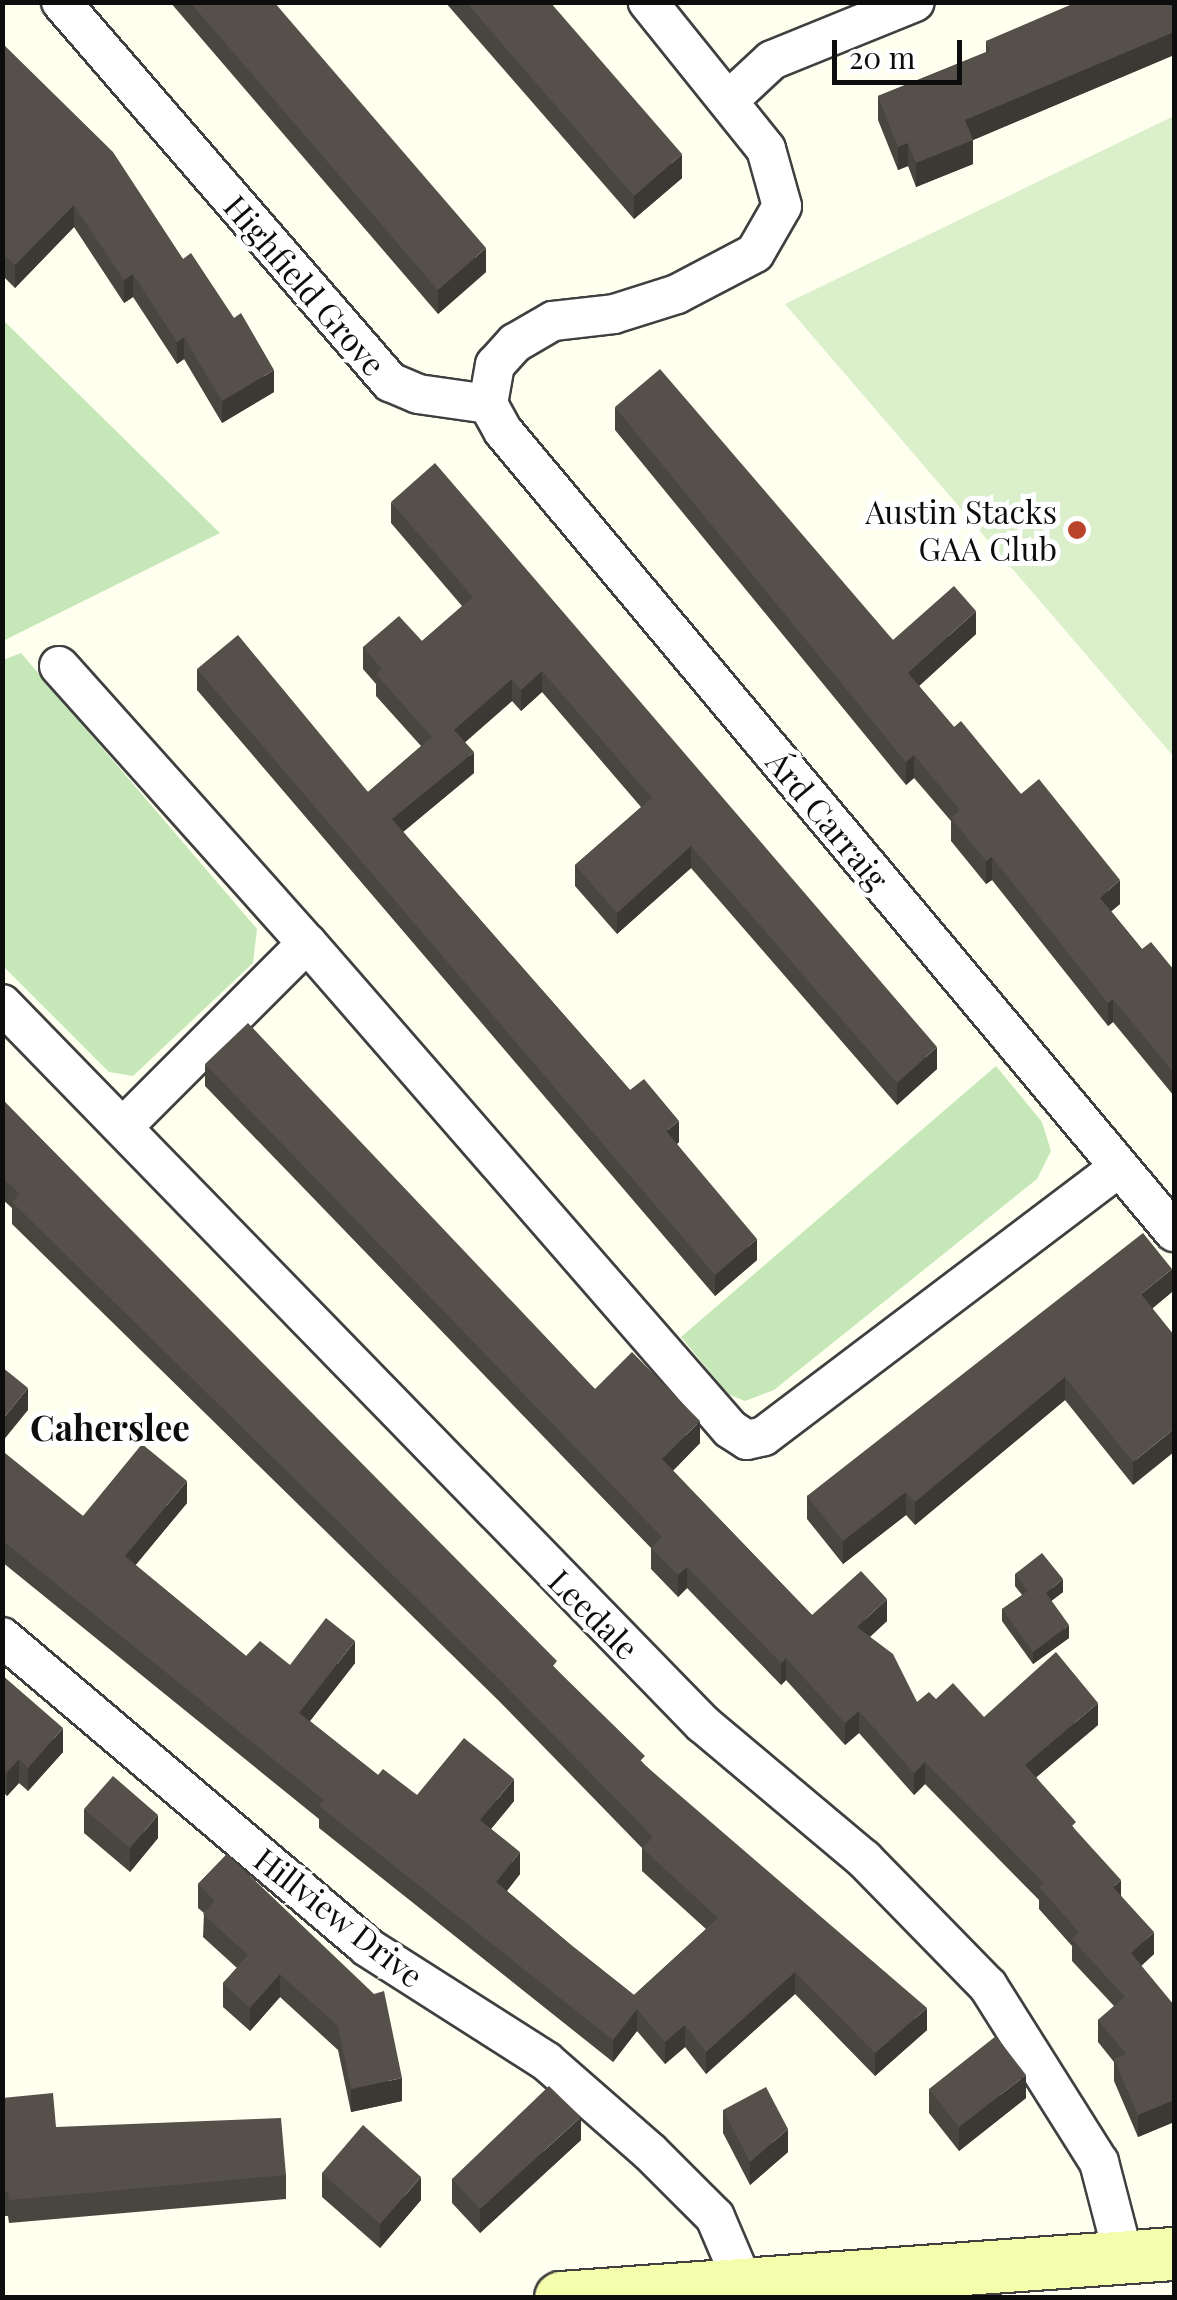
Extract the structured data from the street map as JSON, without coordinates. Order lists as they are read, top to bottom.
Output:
{
  "streets": {
    "street": [
      "Highfield Grove",
      "Árd Carraig",
      "Leedale",
      "Hillview Drive"
    ]
  },
  "crossings": [
    ["Highfield Grove", "Árd Carraig"]
  ],
  "districts": ["Caherslee"],
  "places": ["Austin Stacks GAA Club"],
  "scale_bar": "20 m"
}
